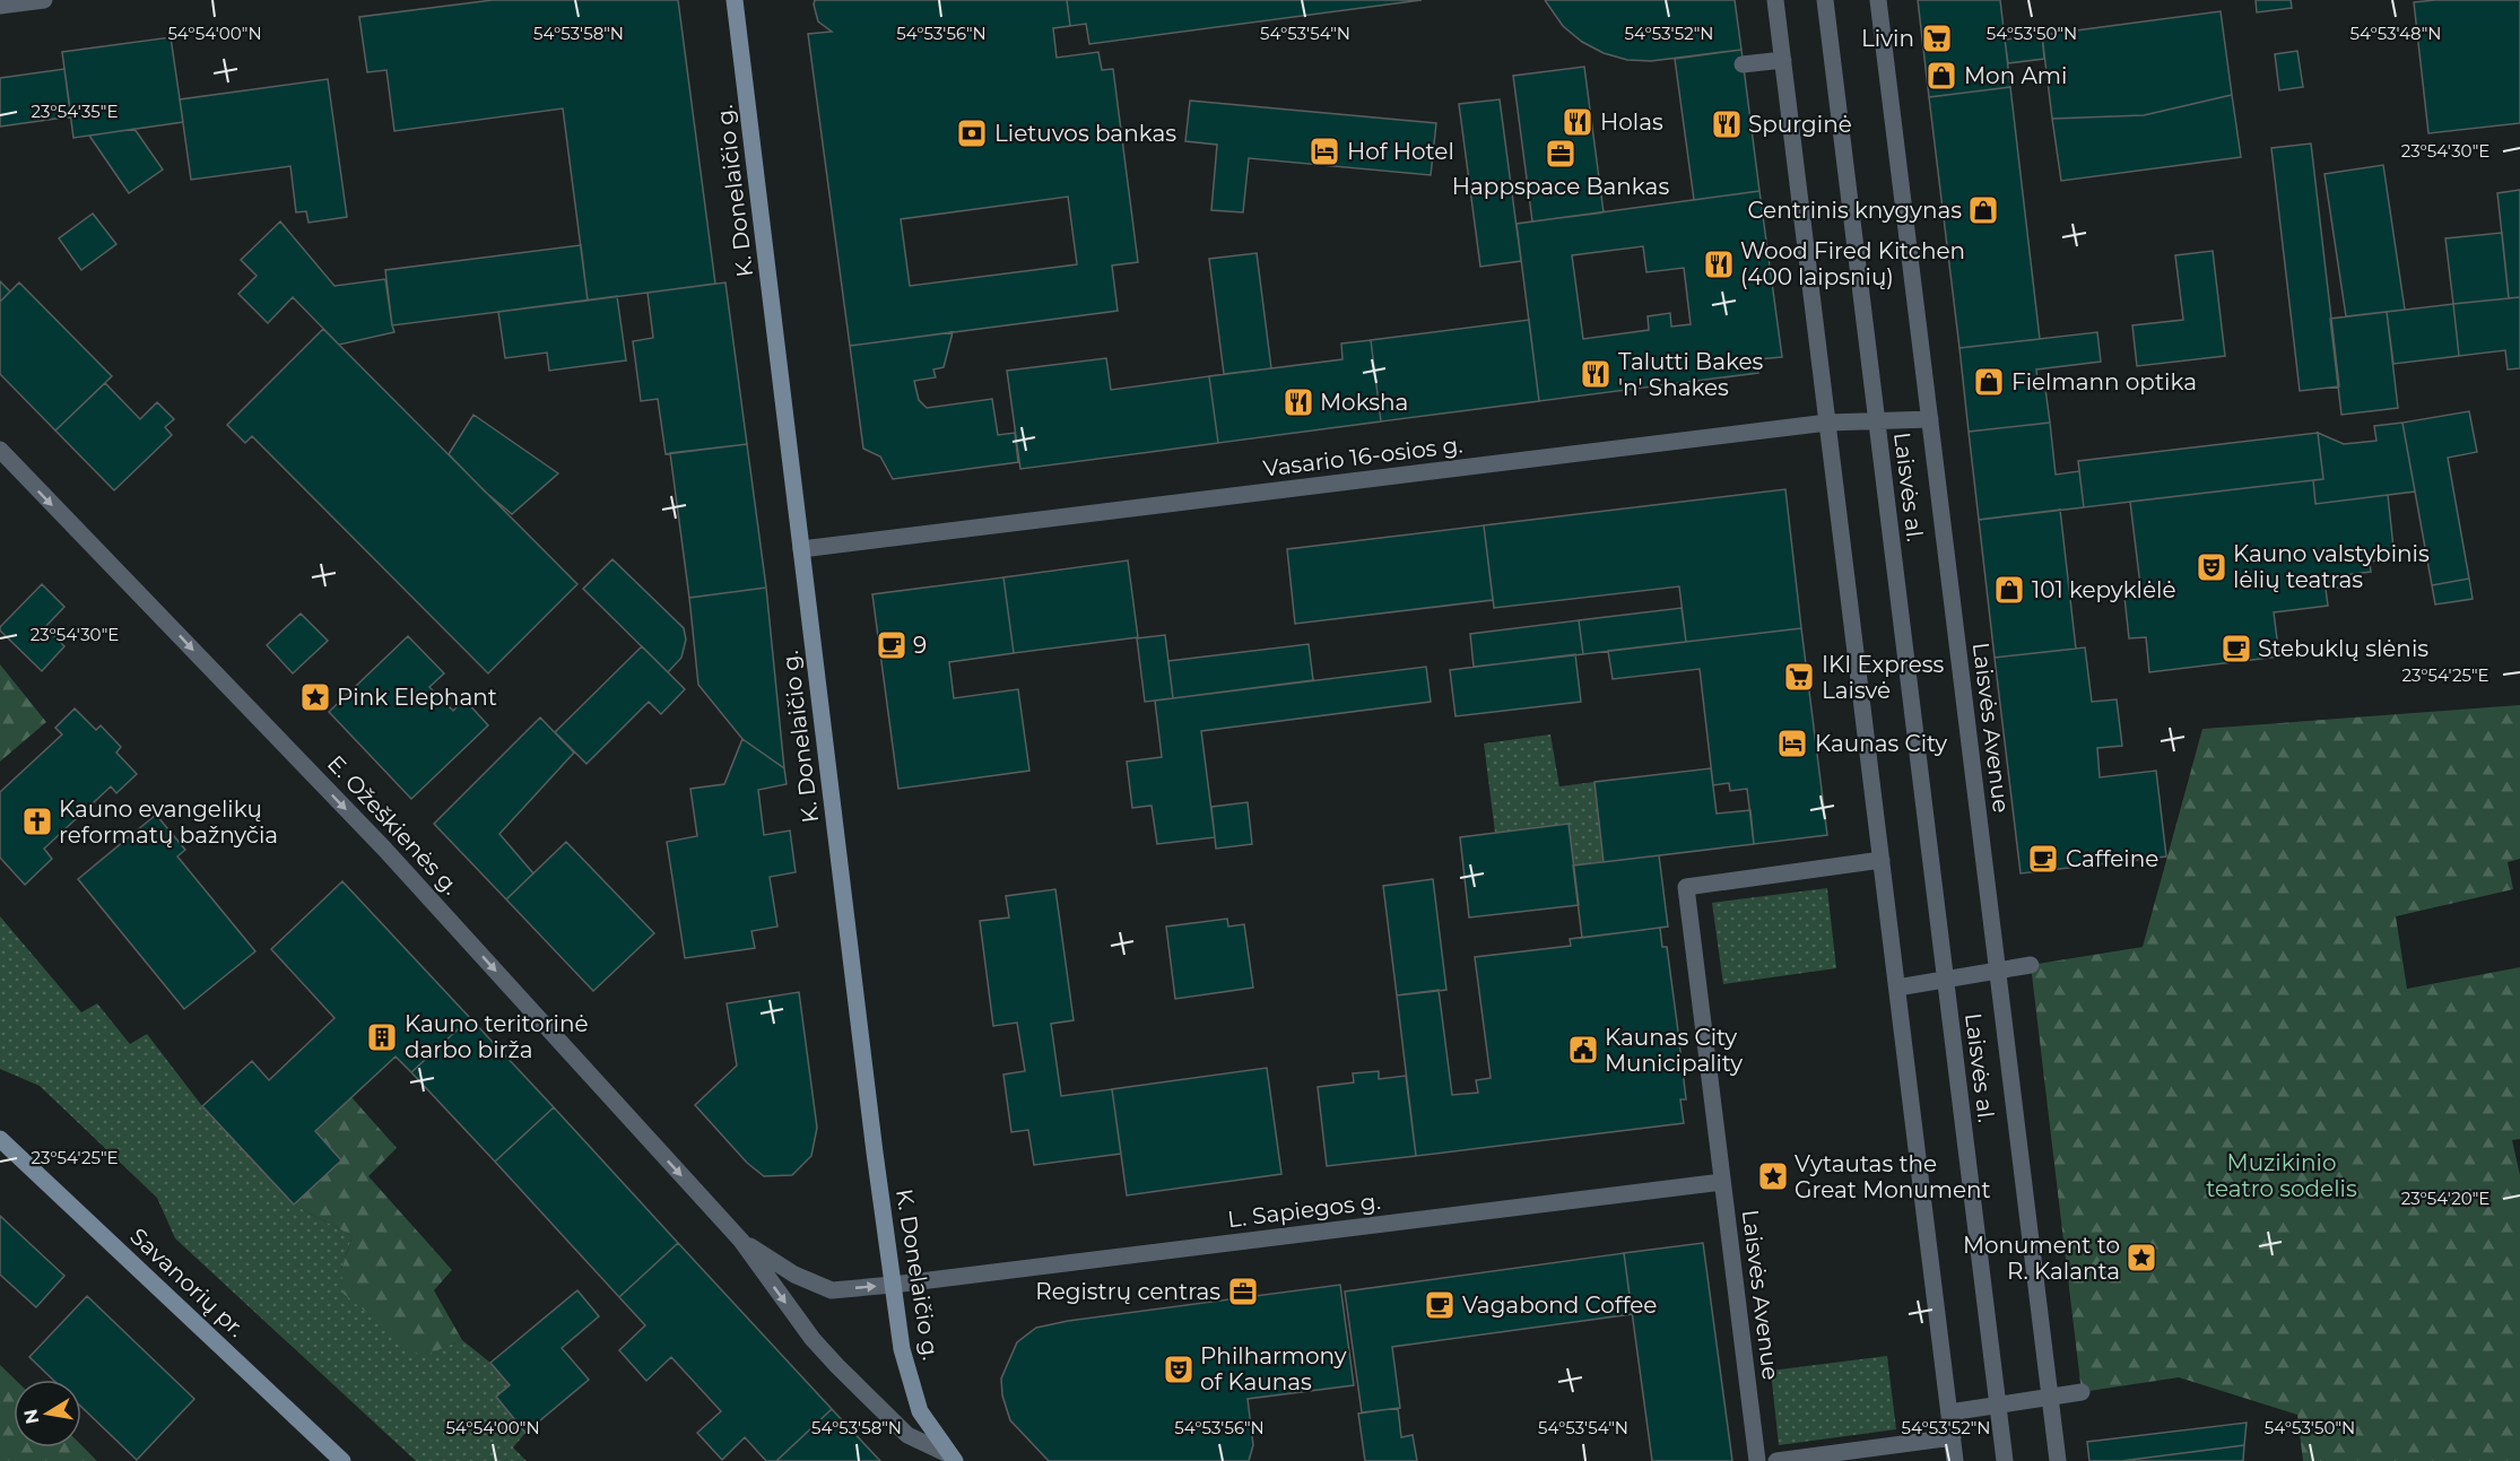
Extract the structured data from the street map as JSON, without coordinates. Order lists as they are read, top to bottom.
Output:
{
  "streets": {
    "street": [
      "K. Donelaičio g.",
      "Vasario 16-osios g.",
      "Laisvės al.",
      "Laisvės Avenue",
      "E. Ožeškienės g.",
      "L. Sapiegos g.",
      "Savanorių pr."
    ]
  },
  "crossings": [
    ["K. Donelaičio g.", "Vasario 16-osios g."],
    ["K. Donelaičio g.", "E. Ožeškienės g."],
    ["K. Donelaičio g.", "L. Sapiegos g."],
    ["Vasario 16-osios g.", "Laisvės al."],
    ["Vasario 16-osios g.", "Laisvės Avenue"],
    ["Laisvės Avenue", "L. Sapiegos g."],
    ["E. Ožeškienės g.", "L. Sapiegos g."]
  ],
  "one_way": ["E. Ožeškienės g."],
  "parks": ["Muzikinio teatro sodelis"],
  "places": {
    "supermarket": ["Livin", "IKI Express Laisvė"],
    "shop": [
      "Mon Ami",
      "Centrinis knygynas",
      "Fielmann optika",
      "101 kepyklėlė"
    ],
    "restaurant": [
      "Holas",
      "Spurginė",
      "Wood Fired Kitchen (400 laipsnių)",
      "Talutti Bakes 'n' Shakes",
      "Moksha"
    ],
    "bank": ["Lietuvos bankas"],
    "hotel": ["Hof Hotel", "Kaunas City"],
    "office": ["Happspace Bankas", "Registrų centras"],
    "theatre": ["Kauno valstybinis lėlių teatras", "Philharmony of Kaunas"],
    "cafe": [
      "9",
      "Stebuklų slėnis",
      "Caffeine",
      "Vagabond Coffee"
    ],
    "place": ["Pink Elephant", "Vytautas the Great Monument", "Monument to R. Kalanta"],
    "church": ["Kauno evangelikų reformatų bažnyčia"],
    "building": ["Kauno teritorinė darbo birža"],
    "public building": ["Kaunas City Municipality"]
  },
  "north": "left",
  "coordinates": [
    "54°54'00\"N",
    "54°53'58\"N",
    "54°53'56\"N",
    "54°53'54\"N",
    "54°53'52\"N",
    "54°53'50\"N",
    "54°53'48\"N",
    "23°54'35\"E",
    "23°54'30\"E",
    "23°54'25\"E",
    "23°54'20\"E"
  ]
}
